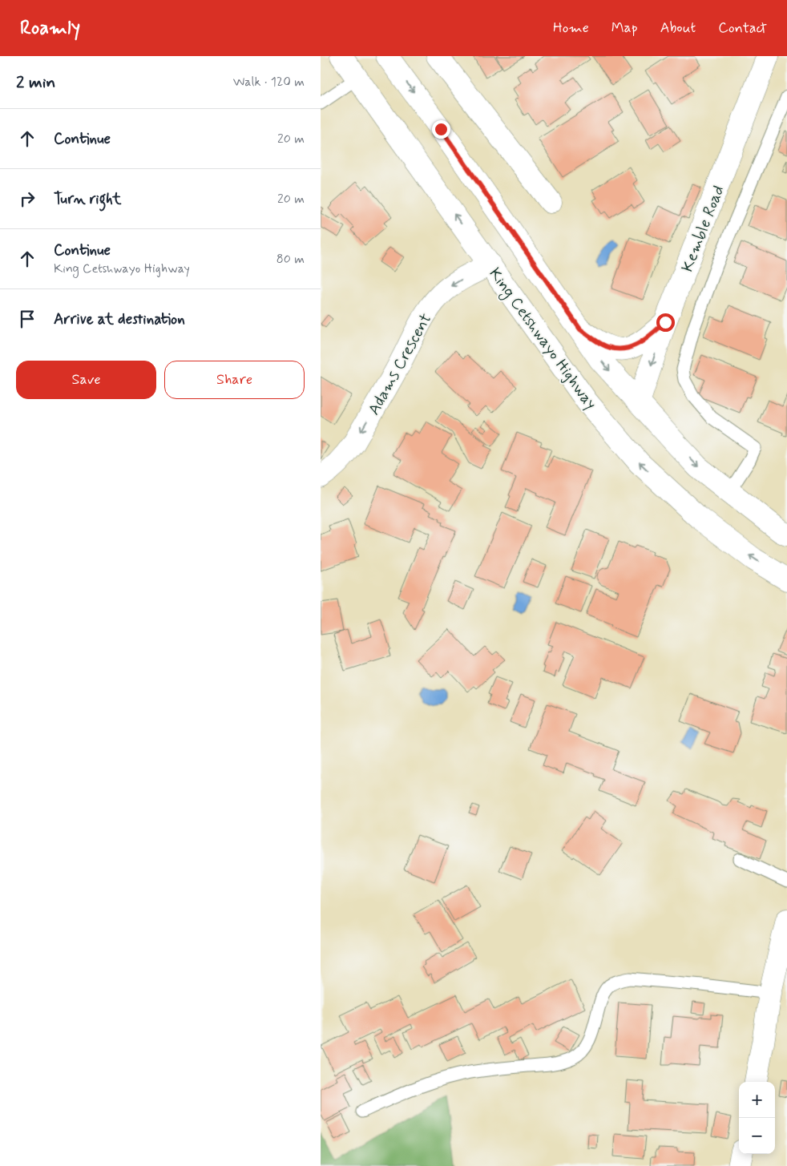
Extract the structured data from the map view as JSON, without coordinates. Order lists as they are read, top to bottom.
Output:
{
  "streets": {
    "main road": ["Kemble Road", "King Cetshwayo Highway", "Adams Crescent"]
  },
  "crossings": [
    ["Kemble Road", "King Cetshwayo Highway"],
    ["King Cetshwayo Highway", "Adams Crescent"]
  ],
  "one_way": ["Adams Crescent"],
  "page": {
    "header": "Roamly",
    "nav": [
      "Home",
      "Map",
      "About",
      "Contact"
    ],
    "heading": ["2 min", "Walk · 120 m"],
    "list": [
      ["Continue", "20 m"],
      ["Turn right", "20 m"],
      ["Continue", "King Cetshwayo Highway", "80 m"],
      "Arrive at destination"
    ],
    "buttons": ["Save", "Share"],
    "map_buttons": ["+", "−"]
  }
}
